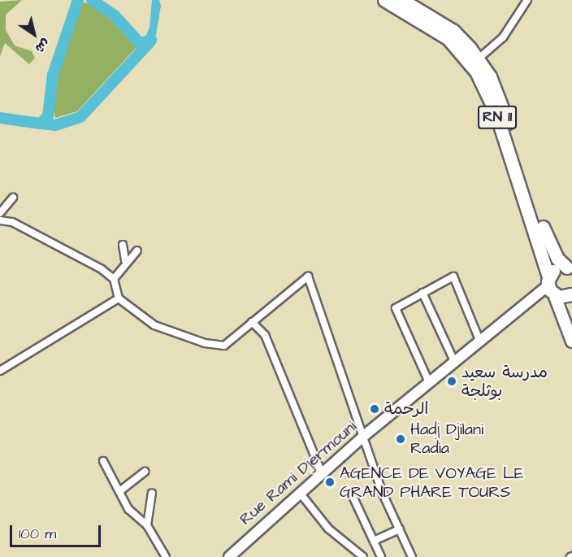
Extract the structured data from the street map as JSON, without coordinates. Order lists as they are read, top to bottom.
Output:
{
  "streets": {
    "highway": ["RN 11"],
    "main road": ["Rue Rami Djermouni"]
  },
  "crossings": [
    ["RN 11", "Rue Rami Djermouni"]
  ],
  "places": [
    "مدرسة سعيد بوثلجة",
    "الرحمة",
    "Hadj Djilani Radia",
    "AGENCE DE VOYAGE LE GRAND PHARE TOURS"
  ],
  "scale_bar": "100 m",
  "north": "bottom right"
}
